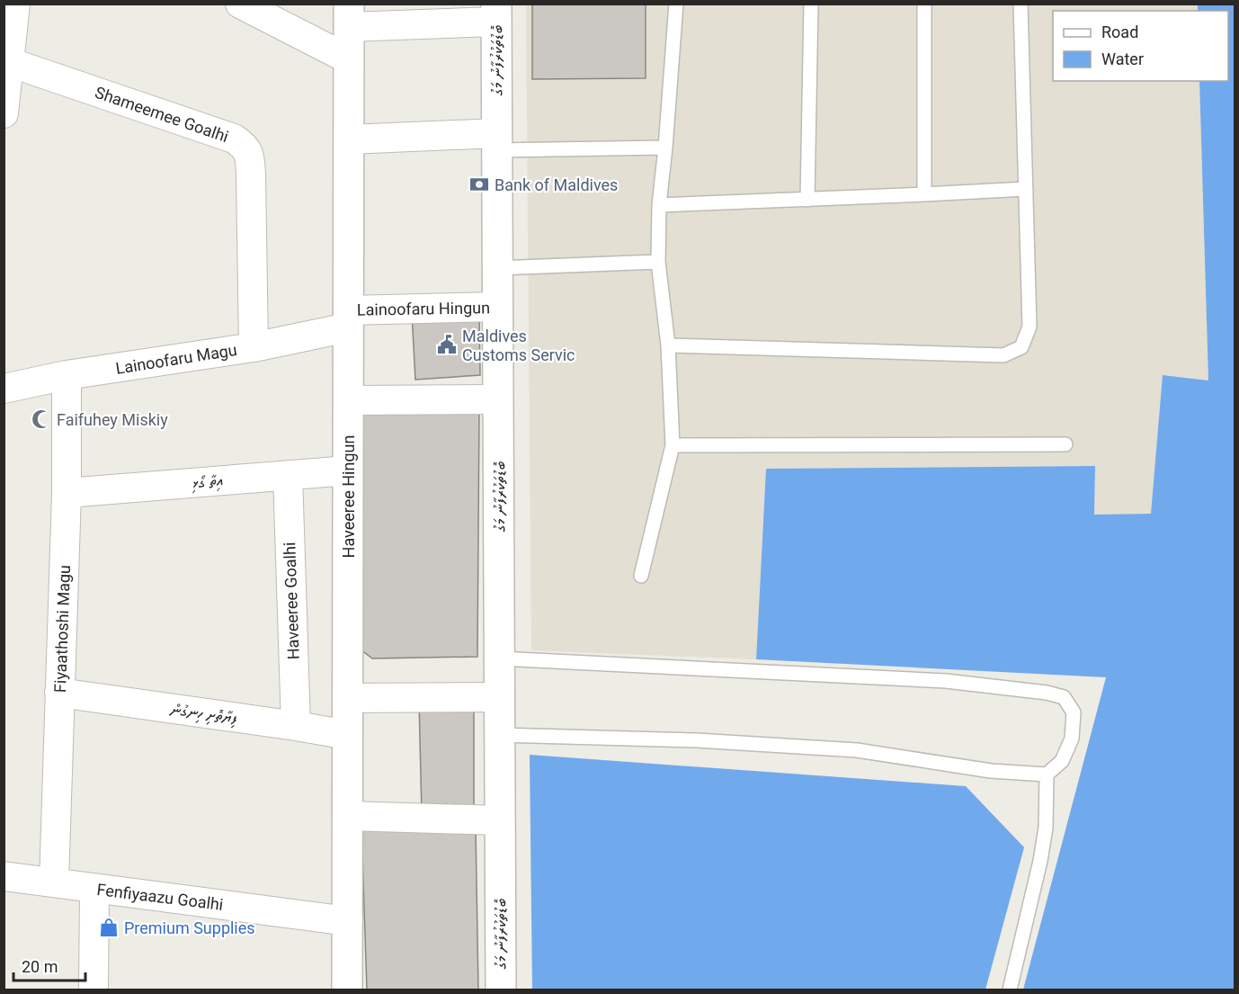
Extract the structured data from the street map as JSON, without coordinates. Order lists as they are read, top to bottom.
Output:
{
  "streets": {
    "street": [
      "ބޮޑުތަކުރުފާނު މަގު",
      "Shameemee Goalhi",
      "Lainoofaru Hingun",
      "Lainoofaru Magu",
      "އިތާ ގޯޅި",
      "Haveeree Hingun",
      "Haveeree Goalhi",
      "Fiyaathoshi Magu",
      "ފިޔާތޮށި ހިނގުން",
      "Fenfiyaazu Goalhi"
    ]
  },
  "crossings": [
    ["ބޮޑުތަކުރުފާނު މަގު", "Lainoofaru Hingun"],
    ["Shameemee Goalhi", "Lainoofaru Magu"],
    ["Lainoofaru Hingun", "Lainoofaru Magu"],
    ["Lainoofaru Hingun", "Haveeree Hingun"],
    ["Lainoofaru Magu", "Haveeree Hingun"],
    ["Lainoofaru Magu", "Fiyaathoshi Magu"],
    ["އިތާ ގޯޅި", "Haveeree Hingun"],
    ["އިތާ ގޯޅި", "Haveeree Goalhi"],
    ["އިތާ ގޯޅި", "Fiyaathoshi Magu"],
    ["Haveeree Hingun", "ފިޔާތޮށި ހިނގުން"],
    ["Haveeree Hingun", "Fenfiyaazu Goalhi"],
    ["Haveeree Goalhi", "ފިޔާތޮށި ހިނގުން"],
    ["Fiyaathoshi Magu", "ފިޔާތޮށި ހިނގުން"],
    ["Fiyaathoshi Magu", "Fenfiyaazu Goalhi"]
  ],
  "places": {
    "bank": ["Bank of Maldives"],
    "public building": ["Maldives Customs Servic"],
    "mosque": ["Faifuhey Miskiy"],
    "shop": ["Premium Supplies"]
  },
  "legend": ["Road", "Water"],
  "scale_bar": "20 m"
}
